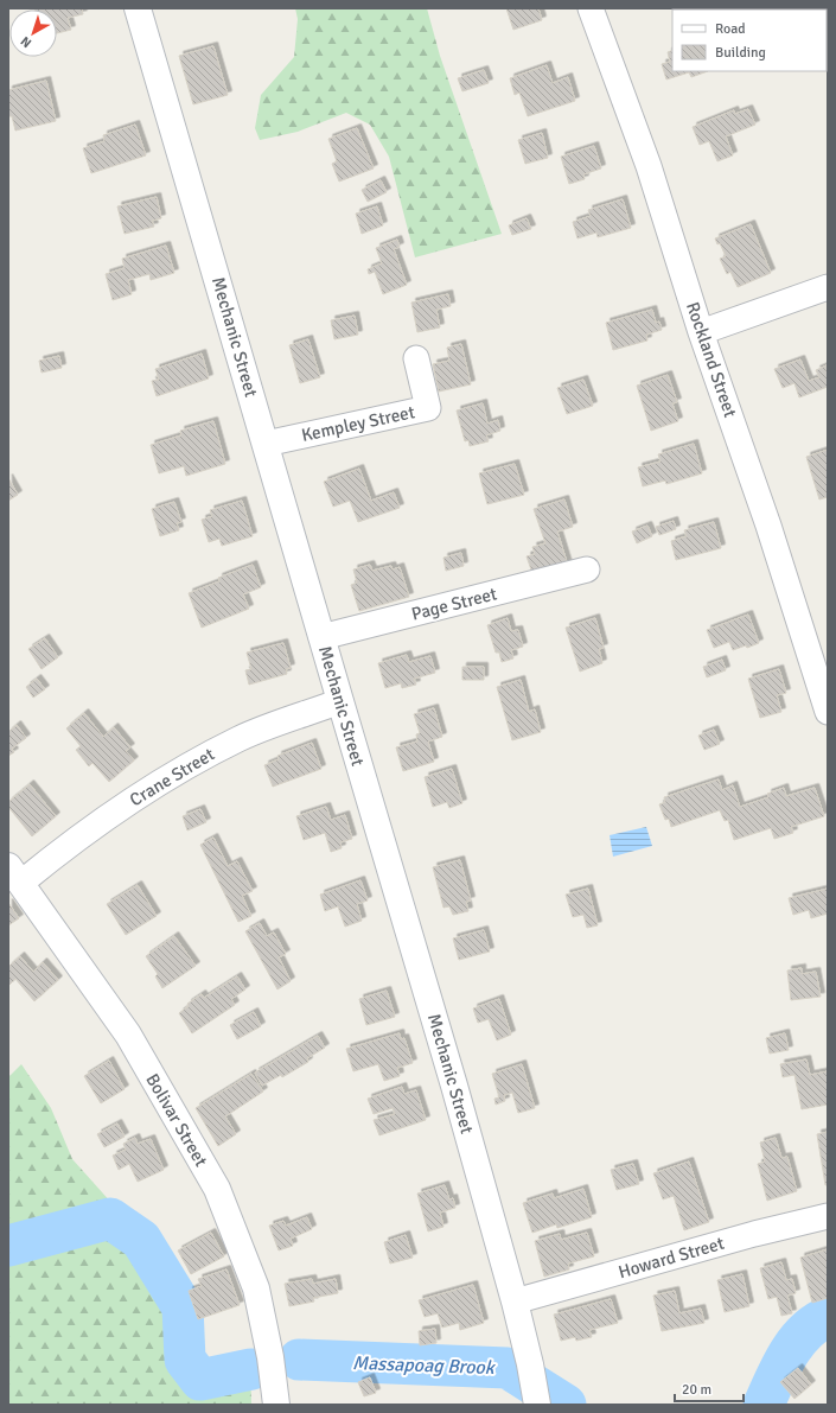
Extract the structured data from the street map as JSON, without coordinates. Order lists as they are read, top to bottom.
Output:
{
  "streets": {
    "street": [
      "Mechanic Street",
      "Rockland Street",
      "Kempley Street",
      "Page Street",
      "Crane Street",
      "Bolivar Street",
      "Howard Street"
    ]
  },
  "crossings": [
    ["Mechanic Street", "Kempley Street"],
    ["Mechanic Street", "Page Street"],
    ["Mechanic Street", "Crane Street"],
    ["Mechanic Street", "Howard Street"],
    ["Crane Street", "Bolivar Street"]
  ],
  "water": ["Massapoag Brook"],
  "legend": ["Road", "Building"],
  "scale_bar": "20 m",
  "north": "bottom left"
}
